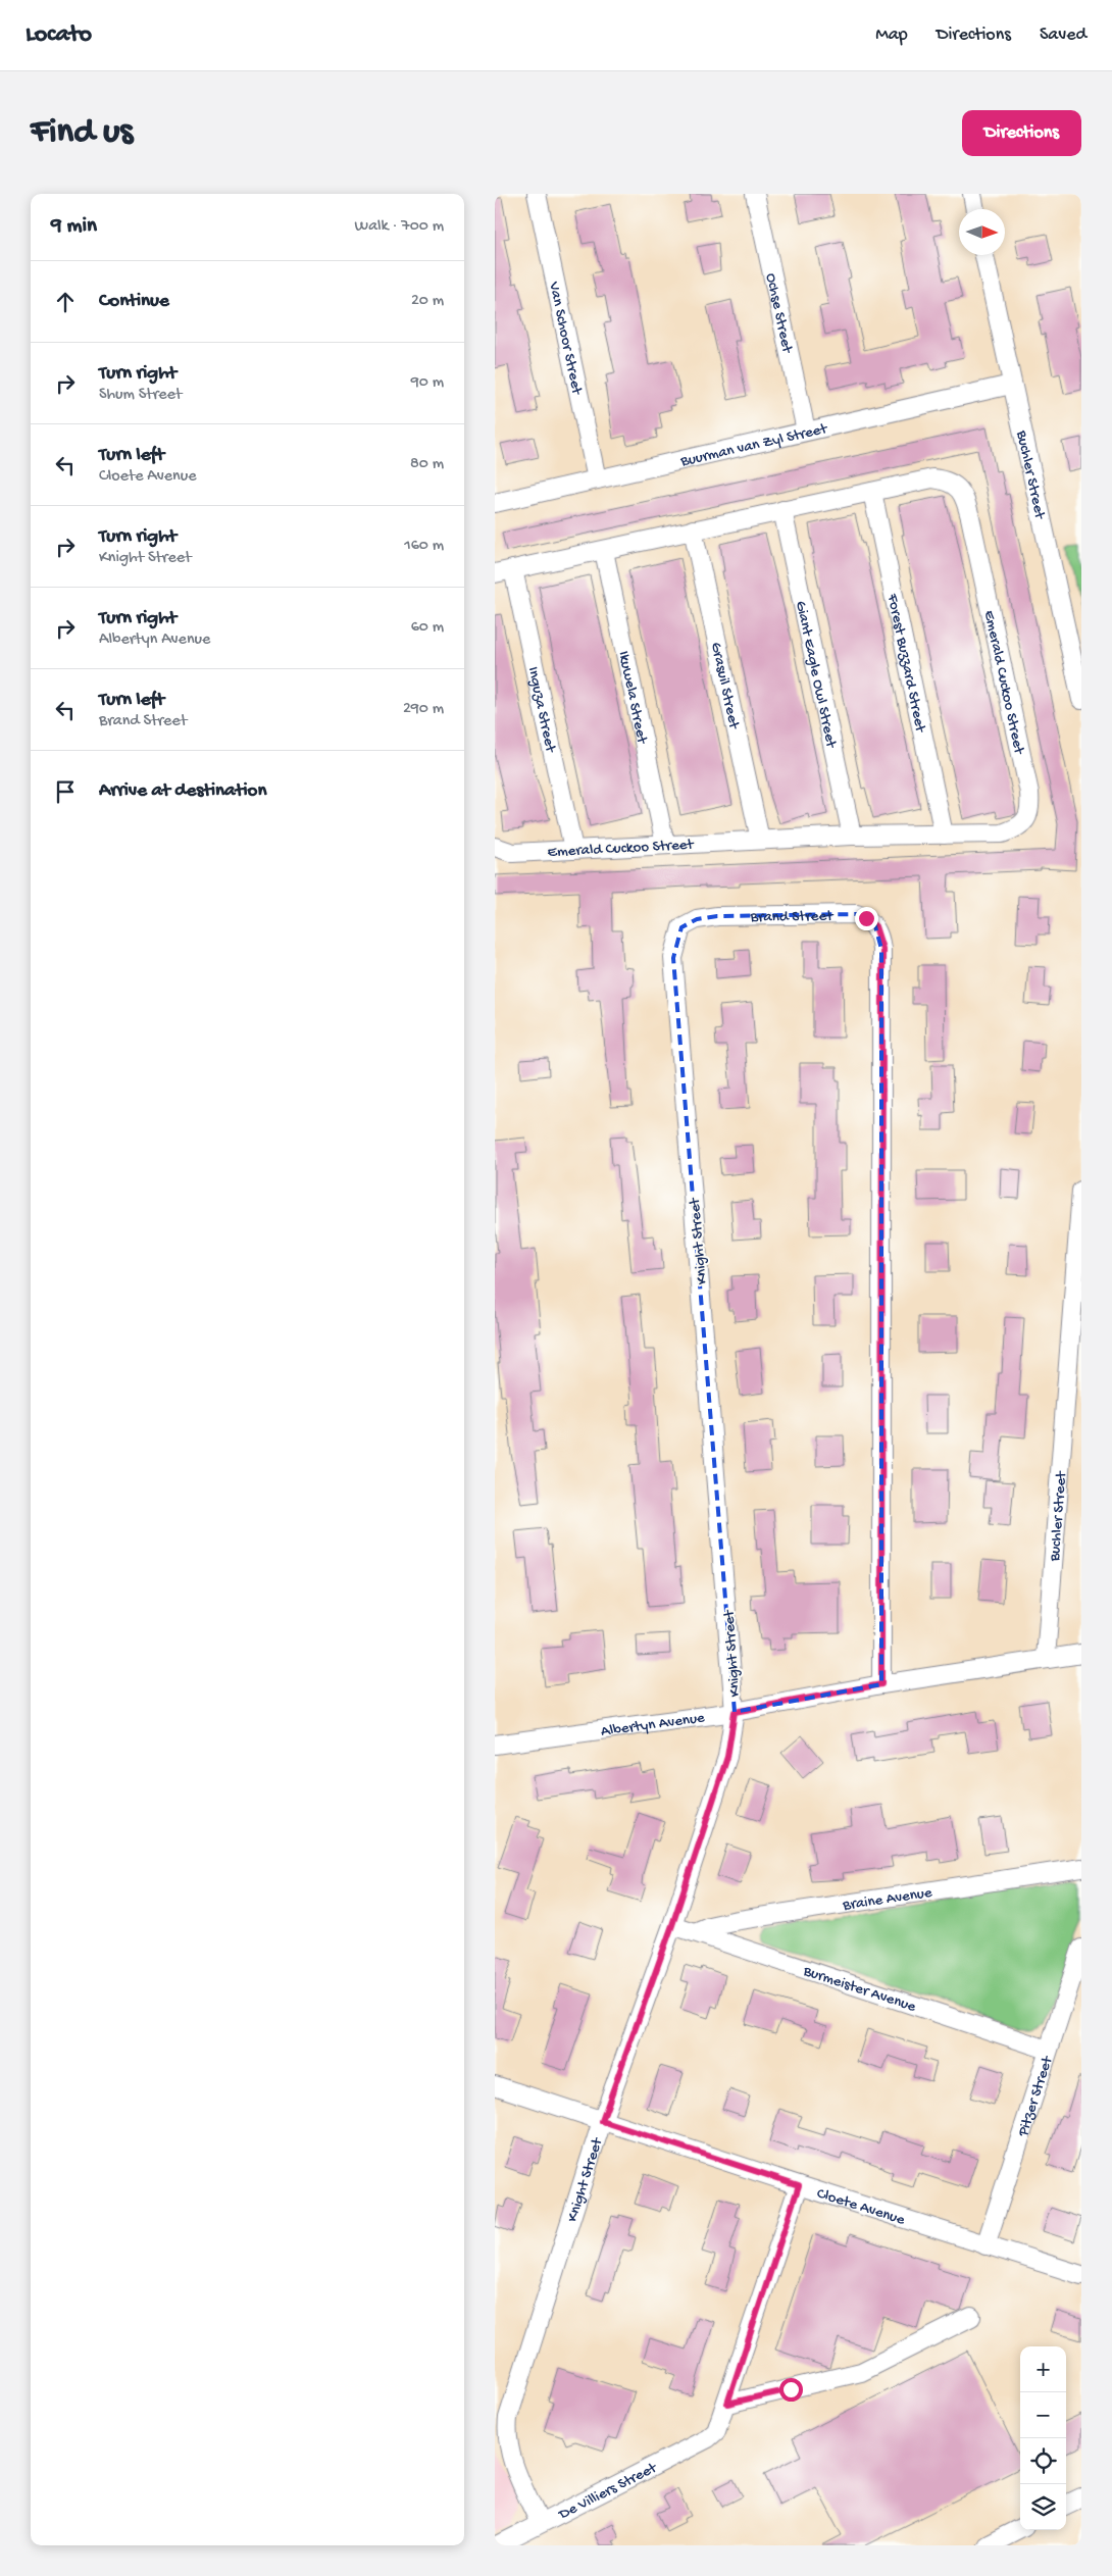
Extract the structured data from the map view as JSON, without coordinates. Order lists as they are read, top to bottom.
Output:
{
  "streets": {
    "street": [
      "Ochse Street",
      "Van Schoor Street",
      "Buurman van Zyl Street",
      "Buchler Street",
      "Forest Buzzard Street",
      "Giant Eagle Owl Street",
      "Emerald Cuckoo Street",
      "Grasuil Street",
      "Ikuwela Street",
      "Inguza Street",
      "Brand Street",
      "Knight Street",
      "Albertyn Avenue",
      "Braine Avenue",
      "Burmeister Avenue",
      "Pitzer Street",
      "Cloete Avenue",
      "De Villiers Street"
    ]
  },
  "crossings": [
    ["Ochse Street", "Buurman van Zyl Street"],
    ["Van Schoor Street", "Buurman van Zyl Street"],
    ["Buurman van Zyl Street", "Buchler Street"],
    ["Buchler Street", "Albertyn Avenue"],
    ["Forest Buzzard Street", "Emerald Cuckoo Street"],
    ["Giant Eagle Owl Street", "Emerald Cuckoo Street"],
    ["Emerald Cuckoo Street", "Grasuil Street"],
    ["Emerald Cuckoo Street", "Ikuwela Street"],
    ["Emerald Cuckoo Street", "Inguza Street"],
    ["Brand Street", "Knight Street"],
    ["Brand Street", "Albertyn Avenue"],
    ["Knight Street", "Albertyn Avenue"],
    ["Knight Street", "Burmeister Avenue"],
    ["Knight Street", "Cloete Avenue"],
    ["Knight Street", "De Villiers Street"],
    ["Braine Avenue", "Burmeister Avenue"],
    ["Burmeister Avenue", "Pitzer Street"],
    ["Pitzer Street", "Cloete Avenue"]
  ],
  "north": "right",
  "page": {
    "header": "Locato",
    "nav": ["Map", "Directions", "Saved"],
    "buttons": "Directions",
    "title": "Find us",
    "heading": ["9 min", "Walk · 700 m"],
    "list": [
      ["Continue", "20 m"],
      ["Turn right", "Shum Street", "90 m"],
      ["Turn left", "Cloete Avenue", "80 m"],
      ["Turn right", "Knight Street", "160 m"],
      ["Turn right", "Albertyn Avenue", "60 m"],
      ["Turn left", "Brand Street", "290 m"],
      "Arrive at destination"
    ],
    "map_buttons": ["+", "−"]
  }
}
